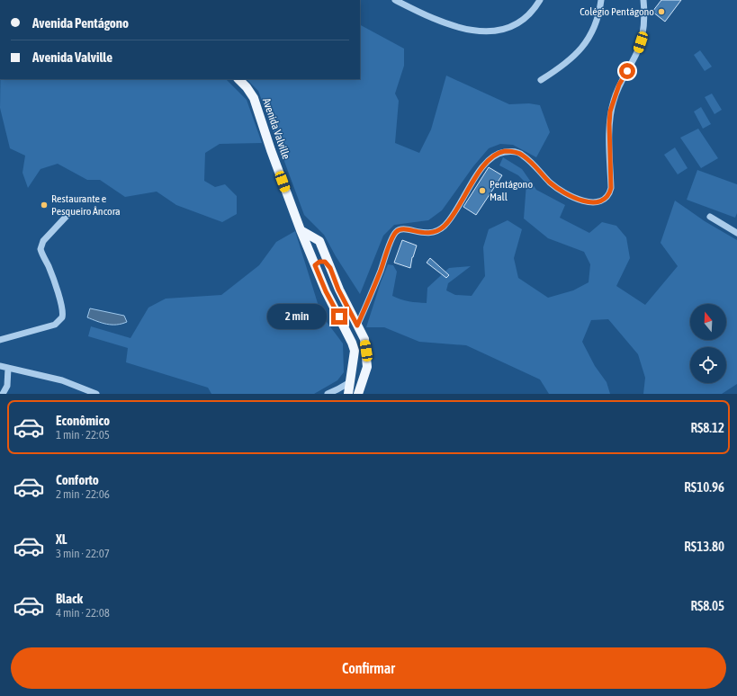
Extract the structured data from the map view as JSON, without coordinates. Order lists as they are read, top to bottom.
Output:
{
  "streets": {
    "main road": ["Avenida Valville"]
  },
  "places": ["Colégio Pentágono", "Pentágono Mall", "Restaurante e Pesqueiro Âncora"],
  "north": "top",
  "page": {
    "banner": ["Avenida Pentágono", "Avenida Valville"],
    "bubble": "2 min",
    "list": [
      {
        "name": "Econômico",
        "note": "1 min · 22:05",
        "value": "R$8.12"
      },
      {
        "name": "Conforto",
        "note": "2 min · 22:06",
        "value": "R$10.96"
      },
      {
        "name": "XL",
        "note": "3 min · 22:07",
        "value": "R$13.80"
      },
      {
        "name": "Black",
        "note": "4 min · 22:08",
        "value": "R$8.05"
      }
    ],
    "buttons": "Confirmar"
  }
}
